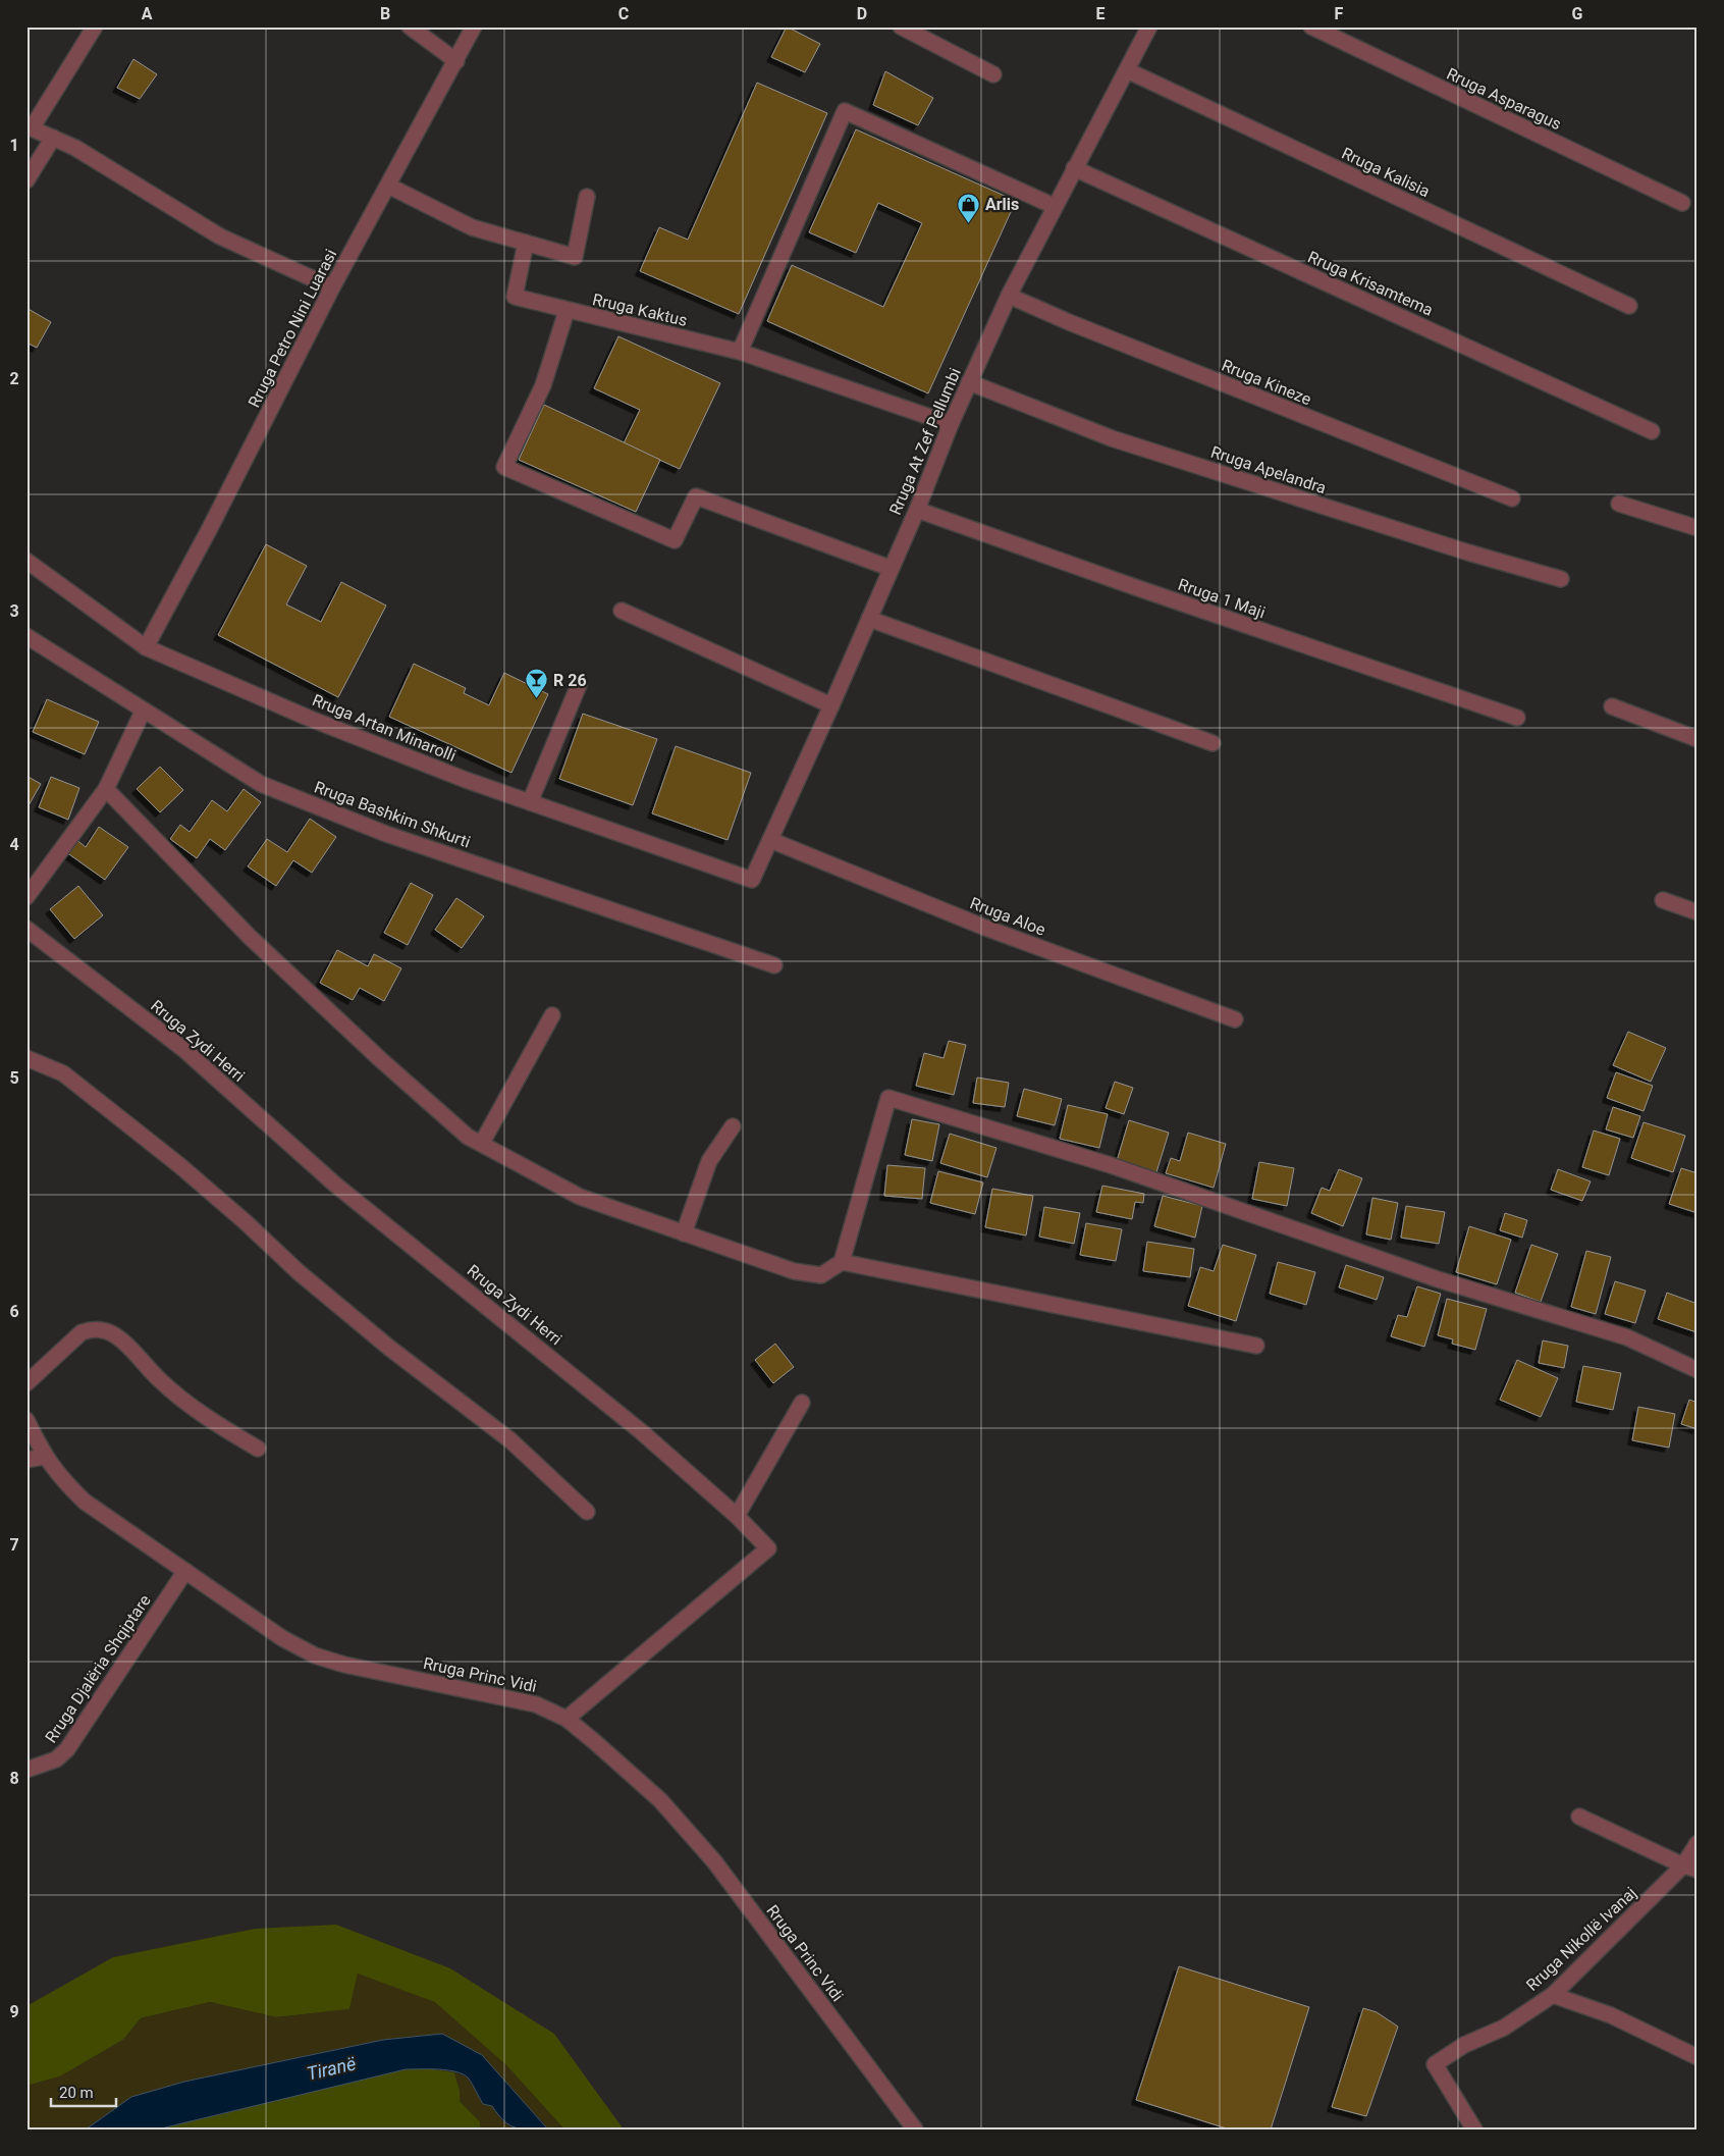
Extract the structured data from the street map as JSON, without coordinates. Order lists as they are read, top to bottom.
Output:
{
  "streets": {
    "street": [
      "Rruga Asparagus",
      "Rruga Kalisia",
      "Rruga Krisamtema",
      "Rruga Kaktus",
      "Rruga Petro Nini Luarasi",
      "Rruga Kineze",
      "Rruga At Zef Pellumbi",
      "Rruga Apelandra",
      "Rruga 1 Maji",
      "Rruga Artan Minarolli",
      "Rruga Bashkim Shkurti",
      "Rruga Aloe",
      "Rruga Zydi Herri",
      "Rruga Djalëria Shqiptare",
      "Rruga Princ Vidi",
      "Rruga Nikollë Ivanaj"
    ]
  },
  "crossings": [
    ["Rruga Kalisia", "Rruga At Zef Pellumbi"],
    ["Rruga Krisamtema", "Rruga At Zef Pellumbi"],
    ["Rruga Kaktus", "Rruga At Zef Pellumbi"],
    ["Rruga Petro Nini Luarasi", "Rruga Artan Minarolli"],
    ["Rruga Kineze", "Rruga At Zef Pellumbi"],
    ["Rruga At Zef Pellumbi", "Rruga Apelandra"],
    ["Rruga At Zef Pellumbi", "Rruga 1 Maji"],
    ["Rruga At Zef Pellumbi", "Rruga Artan Minarolli"],
    ["Rruga At Zef Pellumbi", "Rruga Aloe"],
    ["Rruga Zydi Herri", "Rruga Princ Vidi"],
    ["Rruga Djalëria Shqiptare", "Rruga Princ Vidi"]
  ],
  "water": ["Tiranë"],
  "places": {
    "shop": ["Arlis"],
    "bar": ["R 26"]
  },
  "scale_bar": "20 m",
  "grid": {
    "columns": [
      "A",
      "B",
      "C",
      "D",
      "E",
      "F",
      "G"
    ],
    "rows": [
      "1",
      "2",
      "3",
      "4",
      "5",
      "6",
      "7",
      "8",
      "9"
    ]
  }
}
